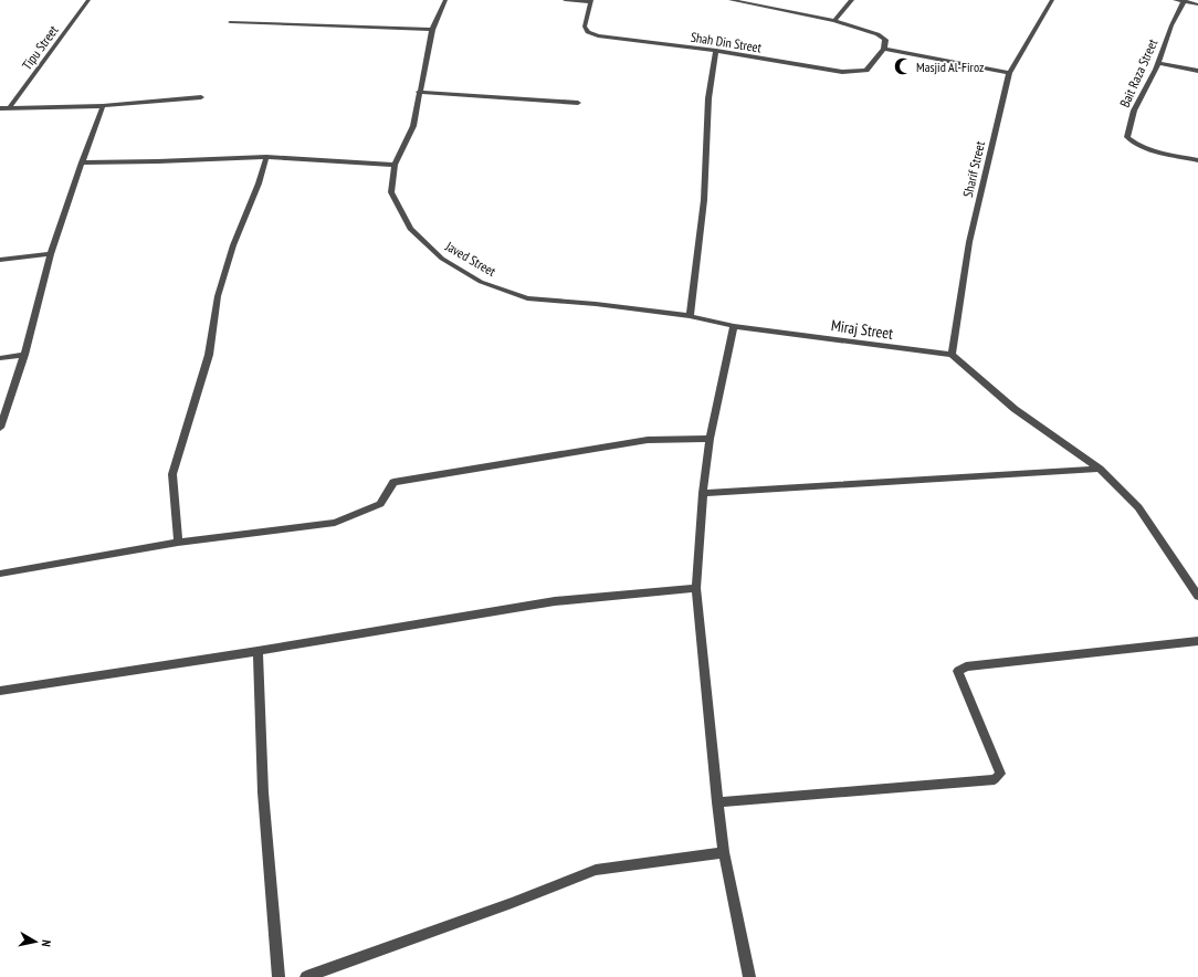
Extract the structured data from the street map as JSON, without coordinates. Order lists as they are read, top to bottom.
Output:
{
  "streets": {
    "street": [
      "Shah Din Street",
      "Tipu Street",
      "Bait Raza Street",
      "Sharif Street",
      "Javed Street",
      "Miraj Street"
    ]
  },
  "crossings": [
    ["Sharif Street", "Miraj Street"],
    ["Javed Street", "Miraj Street"]
  ],
  "places": {
    "mosque": ["Masjid Al-Firoz"]
  },
  "north": "right"
}
